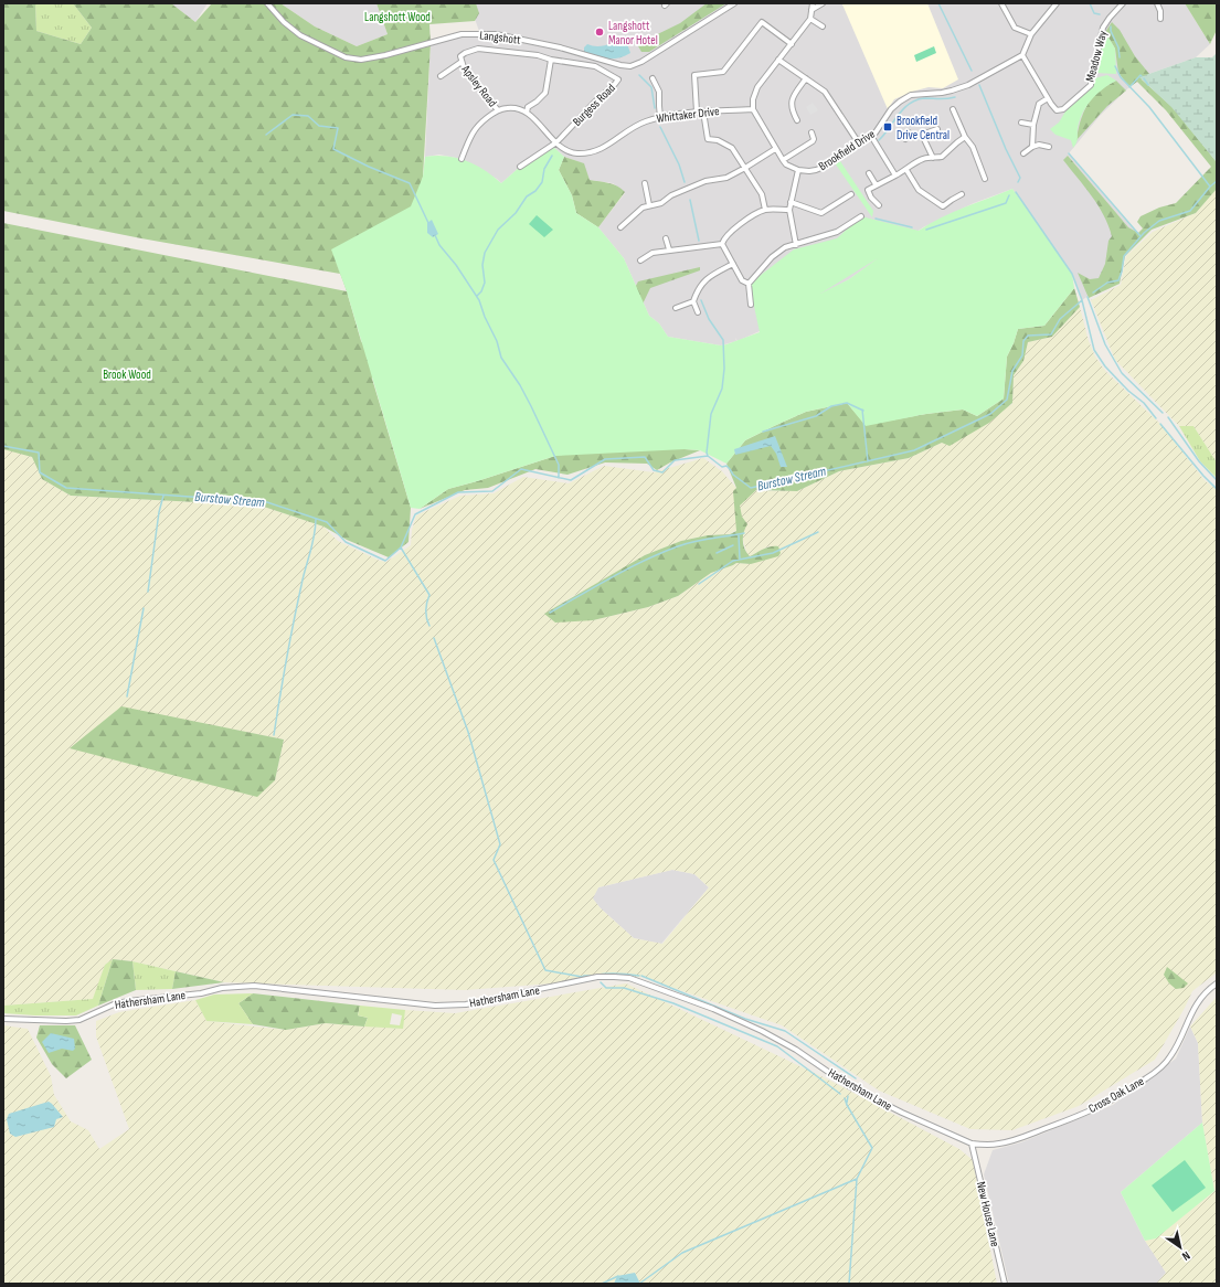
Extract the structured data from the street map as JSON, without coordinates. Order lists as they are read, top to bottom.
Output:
{
  "streets": {
    "street": [
      "Langshott",
      "Meadow Way",
      "Apsley Road",
      "Burgess Road",
      "Whittaker Drive",
      "Brookfield Drive",
      "Hathersham Lane",
      "Cross Oak Lane",
      "New House Lane"
    ]
  },
  "crossings": [
    ["Meadow Way", "Brookfield Drive"],
    ["Apsley Road", "Burgess Road"],
    ["Burgess Road", "Whittaker Drive"],
    ["Hathersham Lane", "Cross Oak Lane"],
    ["Hathersham Lane", "New House Lane"],
    ["Cross Oak Lane", "New House Lane"]
  ],
  "water": ["Burstow Stream"],
  "parks": ["Langshott Wood", "Brook Wood"],
  "places": {
    "other": ["Langshott Manor Hotel"],
    "transit": ["Brookfield Drive Central"]
  },
  "north": "bottom right"
}
